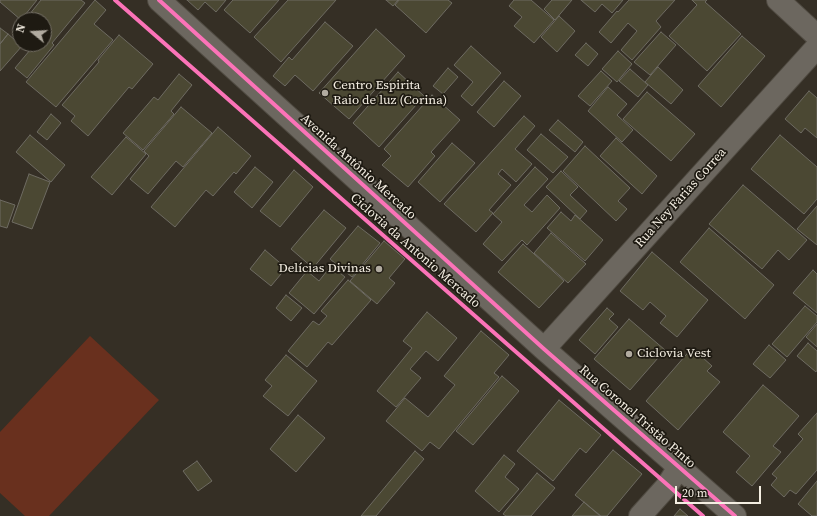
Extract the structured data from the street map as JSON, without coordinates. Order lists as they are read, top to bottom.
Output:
{
  "streets": {
    "street": ["Avenida Antônio Mercado", "Rua Ney Farias Correa", "Rua Coronel Tristão Pinto"],
    "cycle path": ["Ciclovia da Antonio Mercado"]
  },
  "crossings": [
    ["Avenida Antônio Mercado", "Rua Ney Farias Correa"],
    ["Avenida Antônio Mercado", "Rua Coronel Tristão Pinto"],
    ["Rua Ney Farias Correa", "Rua Coronel Tristão Pinto"]
  ],
  "places": ["Centro Espirita Raio de luz (Corina)", "Delícias Divinas", "Ciclovia Vest"],
  "scale_bar": "20 m",
  "north": "left"
}
